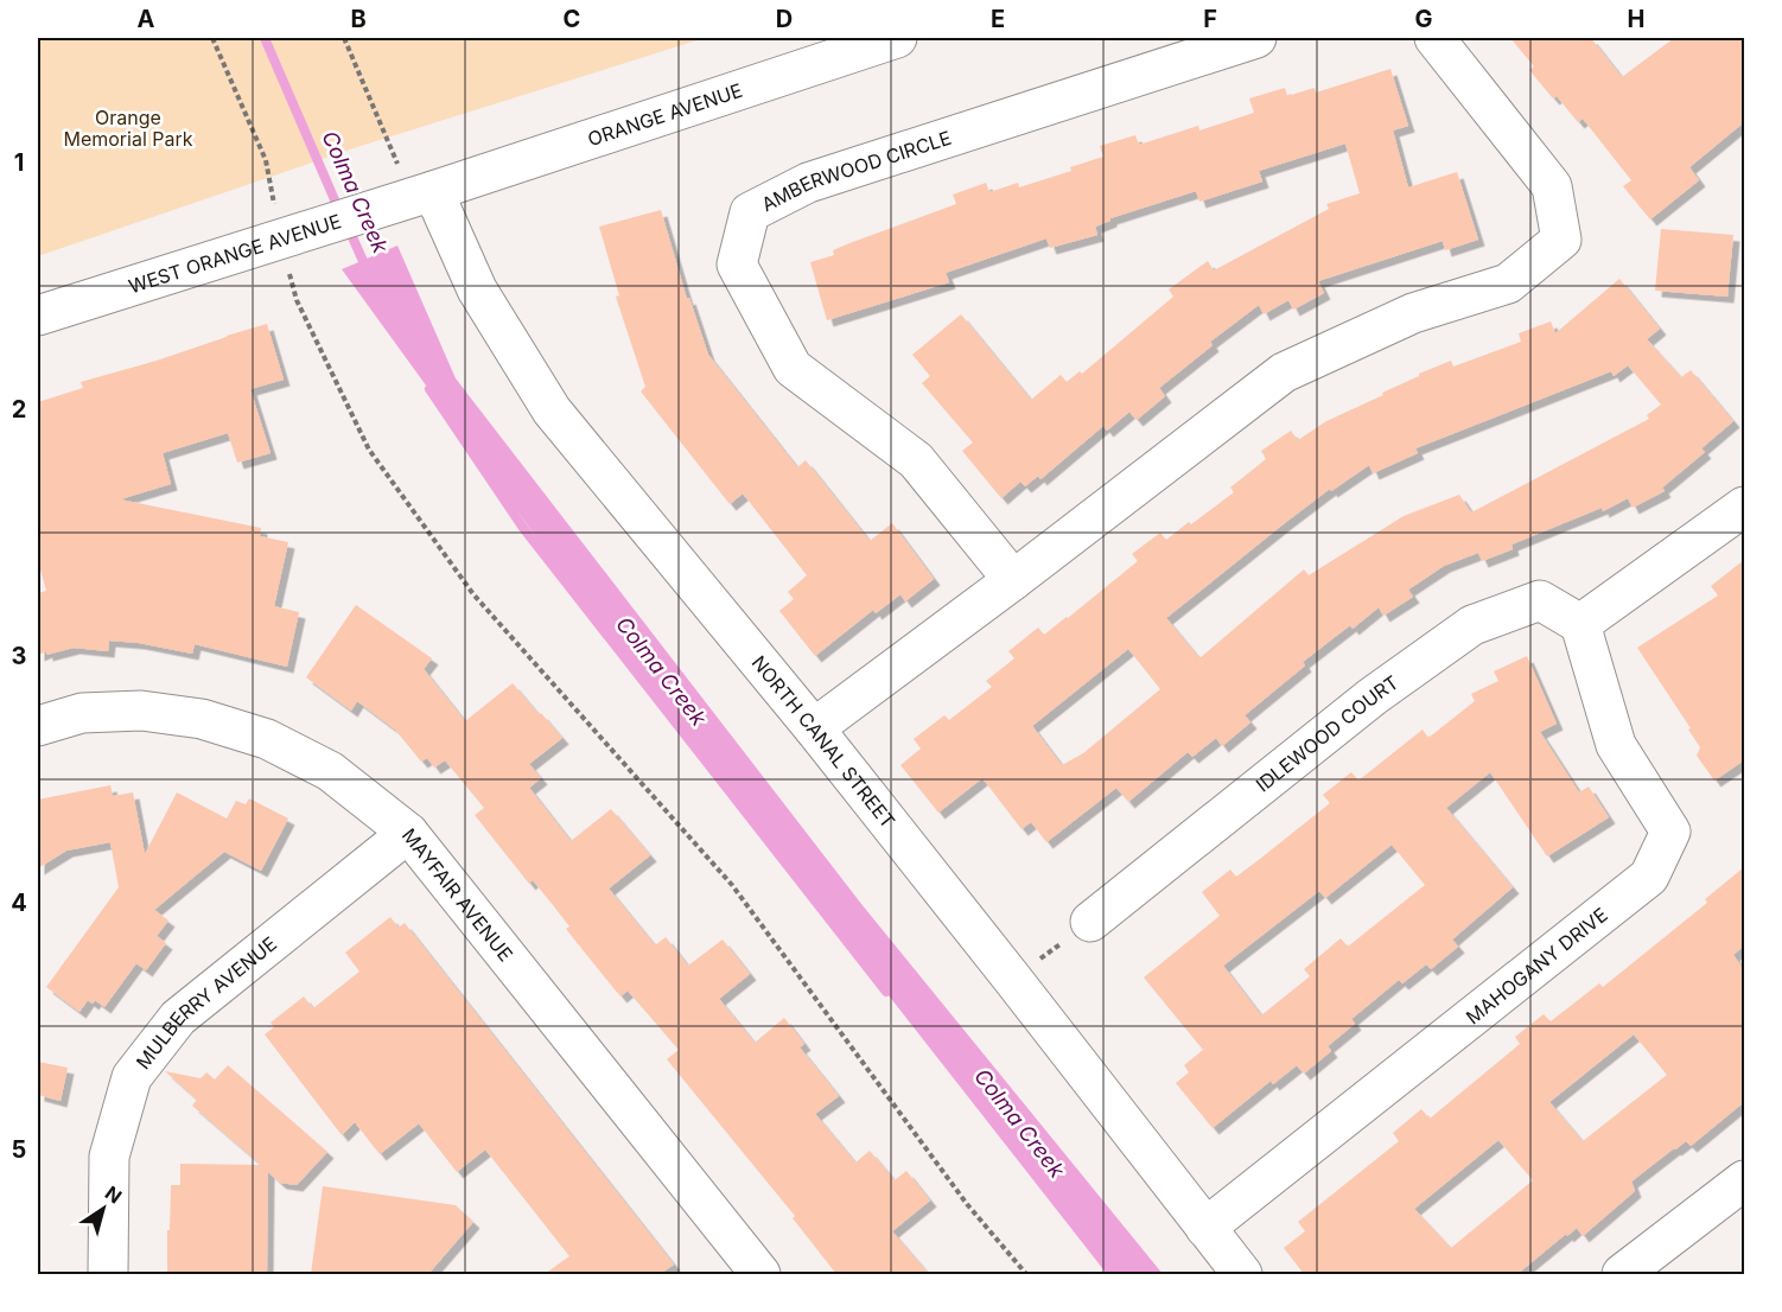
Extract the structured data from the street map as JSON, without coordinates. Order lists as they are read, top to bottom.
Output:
{
  "streets": {
    "street": [
      "ORANGE AVENUE",
      "AMBERWOOD CIRCLE",
      "WEST ORANGE AVENUE",
      "IDLEWOOD COURT",
      "NORTH CANAL STREET",
      "MAYFAIR AVENUE",
      "MAHOGANY DRIVE",
      "MULBERRY AVENUE"
    ]
  },
  "crossings": [
    ["ORANGE AVENUE", "WEST ORANGE AVENUE"],
    ["ORANGE AVENUE", "NORTH CANAL STREET"],
    ["WEST ORANGE AVENUE", "NORTH CANAL STREET"],
    ["IDLEWOOD COURT", "MAHOGANY DRIVE"],
    ["NORTH CANAL STREET", "MAHOGANY DRIVE"],
    ["MAYFAIR AVENUE", "MULBERRY AVENUE"]
  ],
  "water": ["Colma Creek"],
  "parks": ["Orange Memorial Park"],
  "north": "top right",
  "grid": {
    "columns": [
      "A",
      "B",
      "C",
      "D",
      "E",
      "F",
      "G",
      "H"
    ],
    "rows": [
      "1",
      "2",
      "3",
      "4",
      "5"
    ]
  }
}
